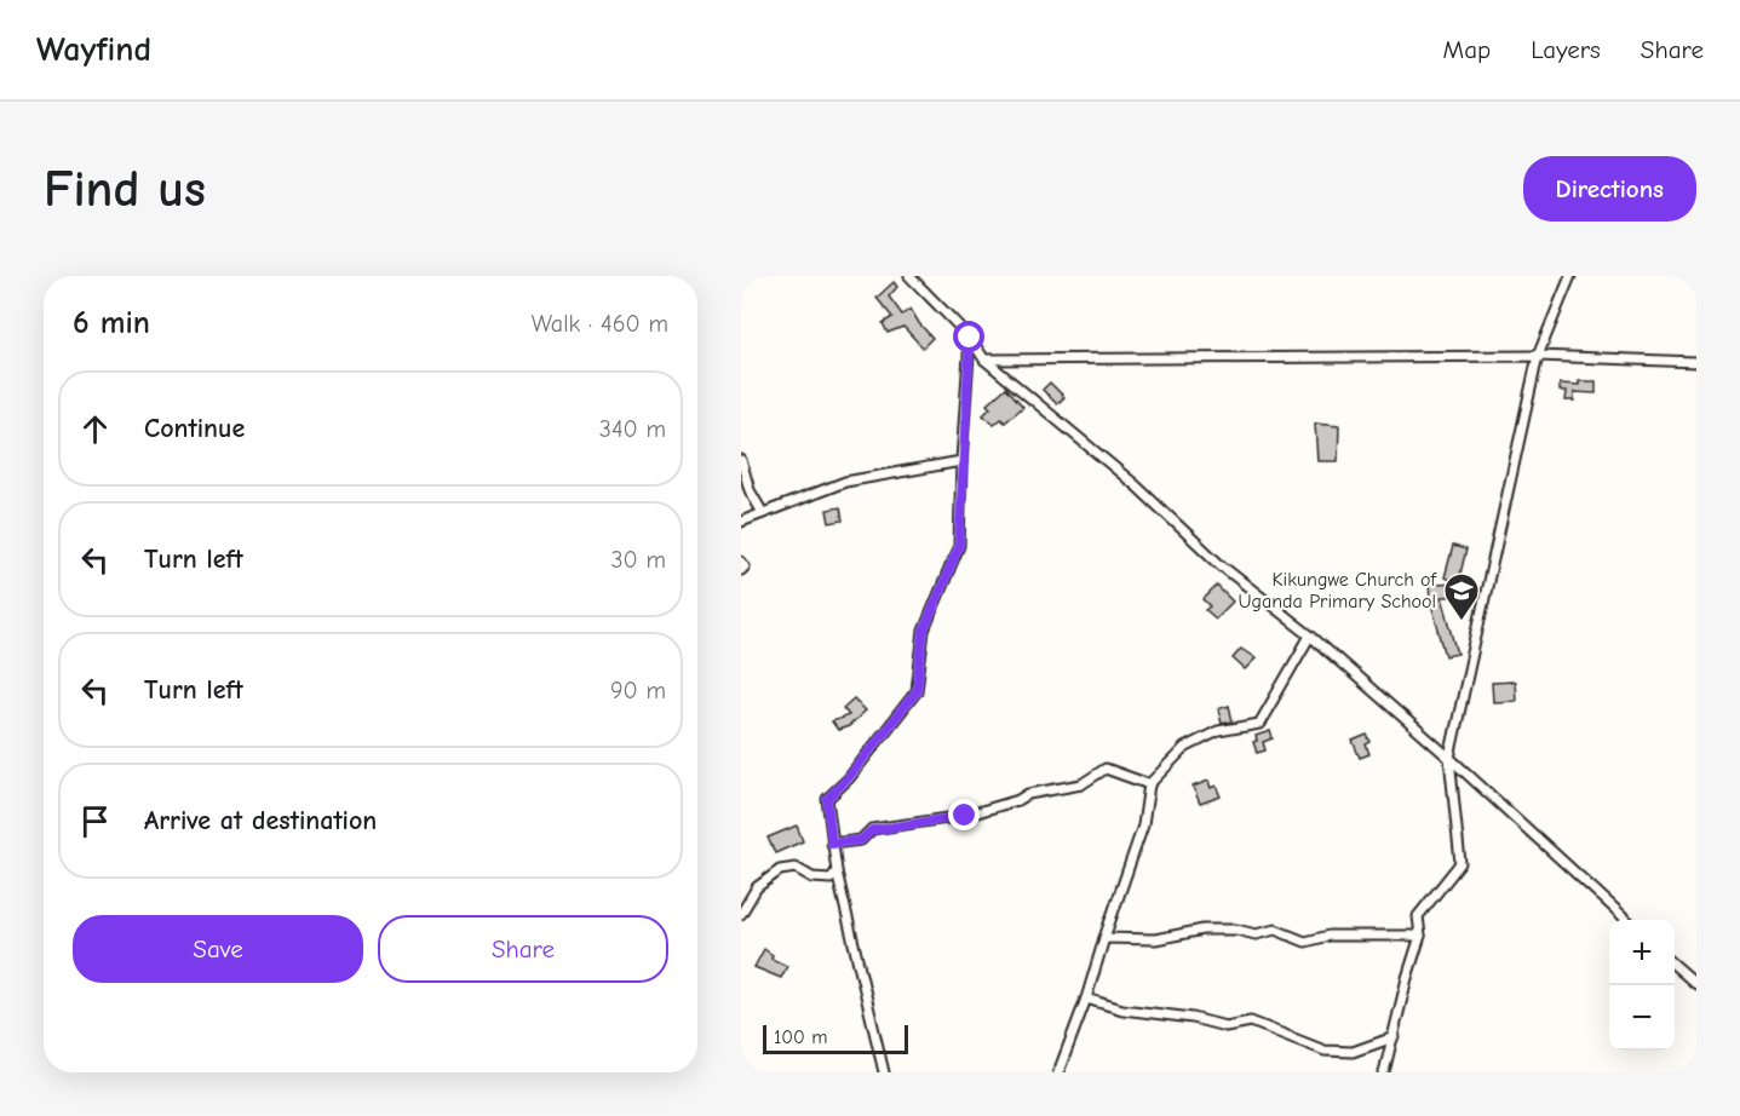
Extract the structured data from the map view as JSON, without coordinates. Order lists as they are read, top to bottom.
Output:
{
  "places": {
    "school or university": ["Kikungwe Church of Uganda Primary School"]
  },
  "scale_bar": "100 m",
  "page": {
    "header": "Wayfind",
    "nav": ["Map", "Layers", "Share"],
    "buttons": [
      "Directions",
      ["Save", "Share"]
    ],
    "title": "Find us",
    "heading": ["6 min", "Walk · 460 m"],
    "list": [
      ["Continue", "340 m"],
      ["Turn left", "30 m"],
      ["Turn left", "90 m"],
      "Arrive at destination"
    ],
    "map_buttons": ["+", "−"],
    "scale": "100 m"
  }
}
